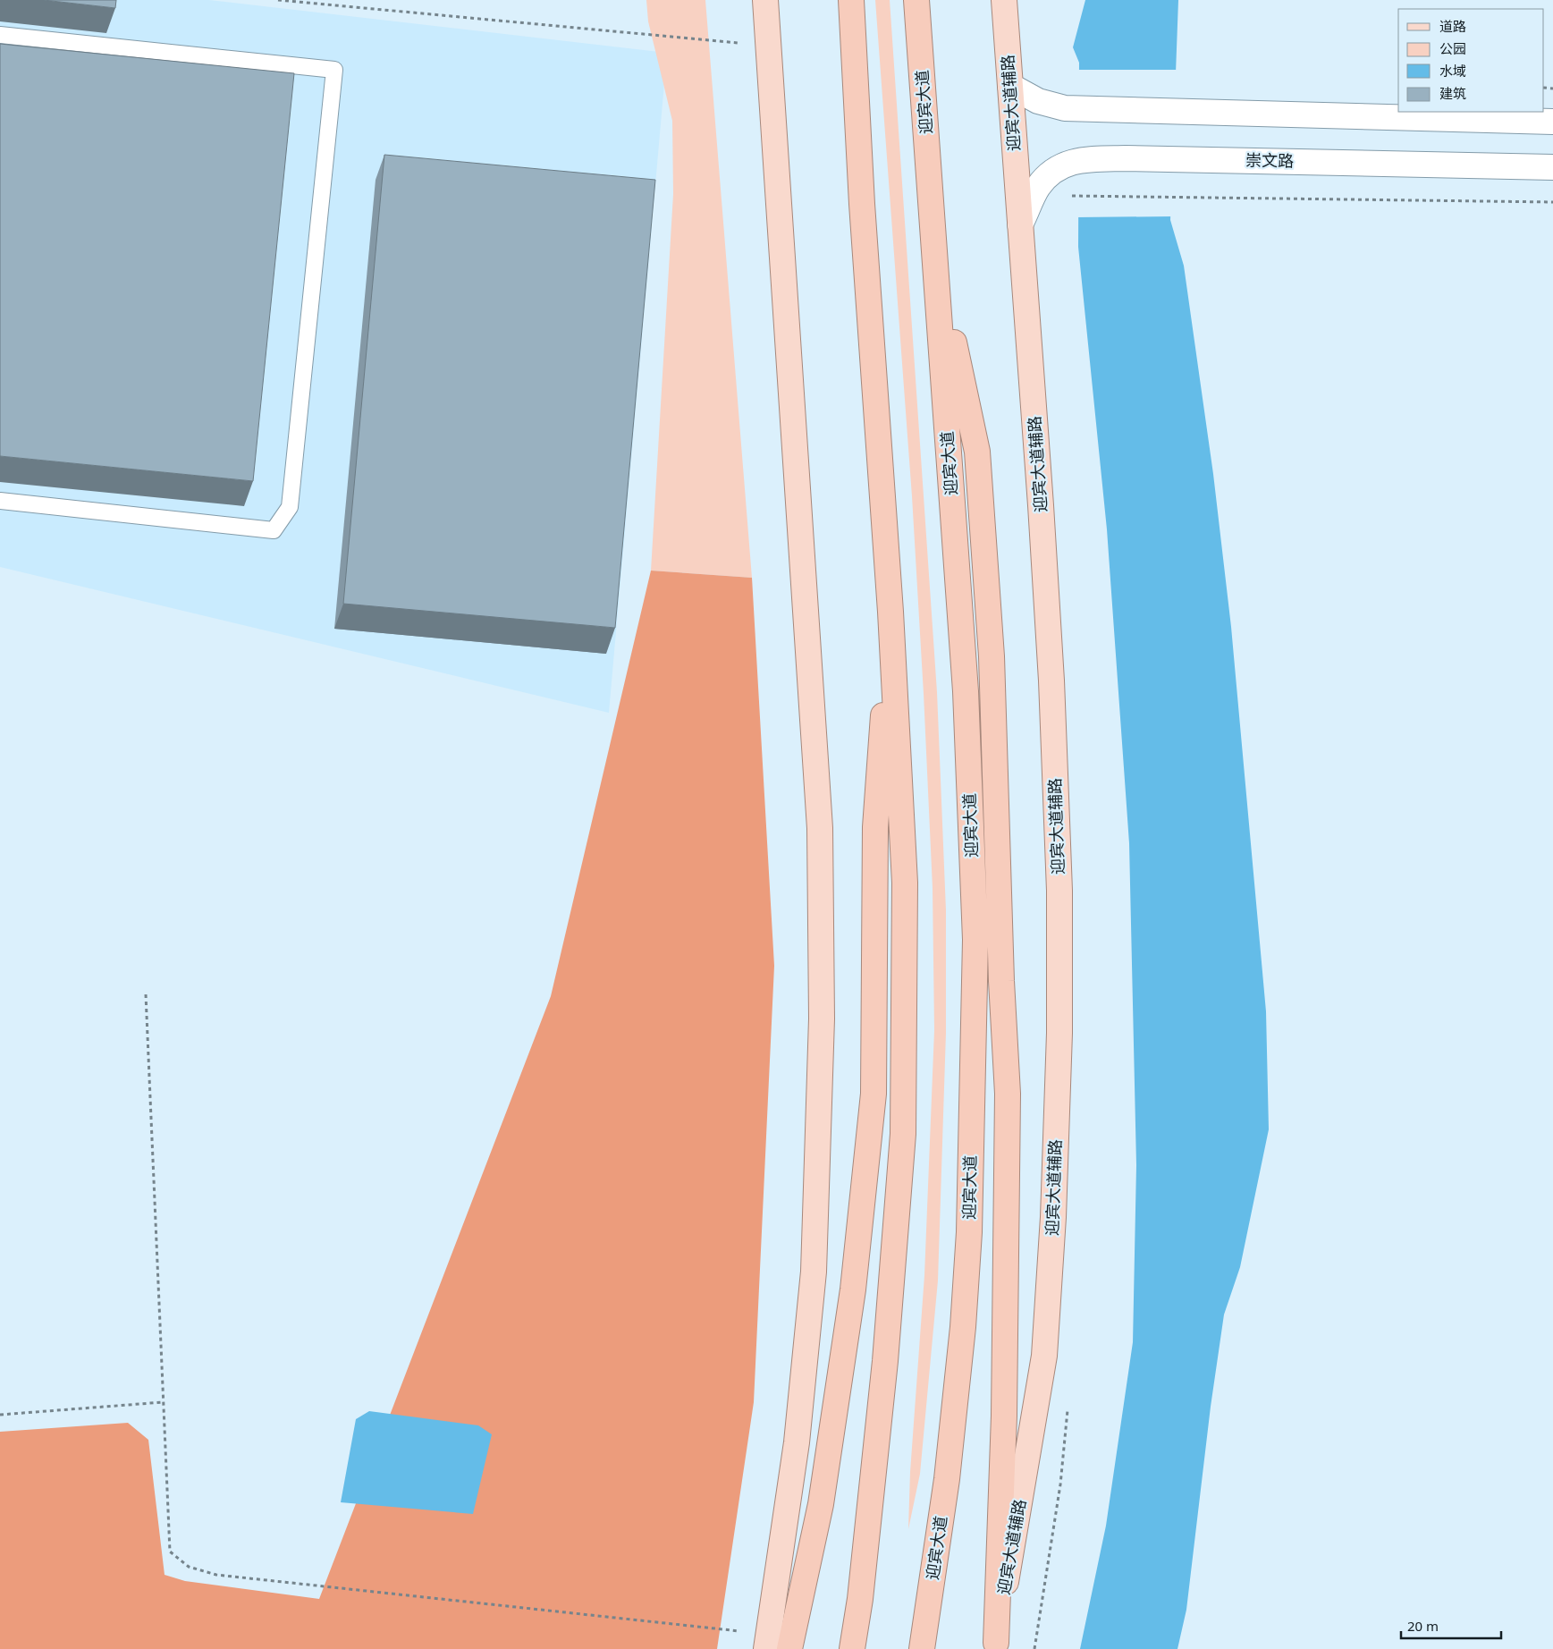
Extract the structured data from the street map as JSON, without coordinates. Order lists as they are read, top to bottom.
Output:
{
  "streets": {
    "highway": ["迎宾大道"],
    "main road": ["迎宾大道辅路"],
    "street": ["崇文路"]
  },
  "crossings": [
    ["迎宾大道辅路", "崇文路"]
  ],
  "legend": [
    "道路",
    "公园",
    "水域",
    "建筑"
  ],
  "scale_bar": "20 m"
}
